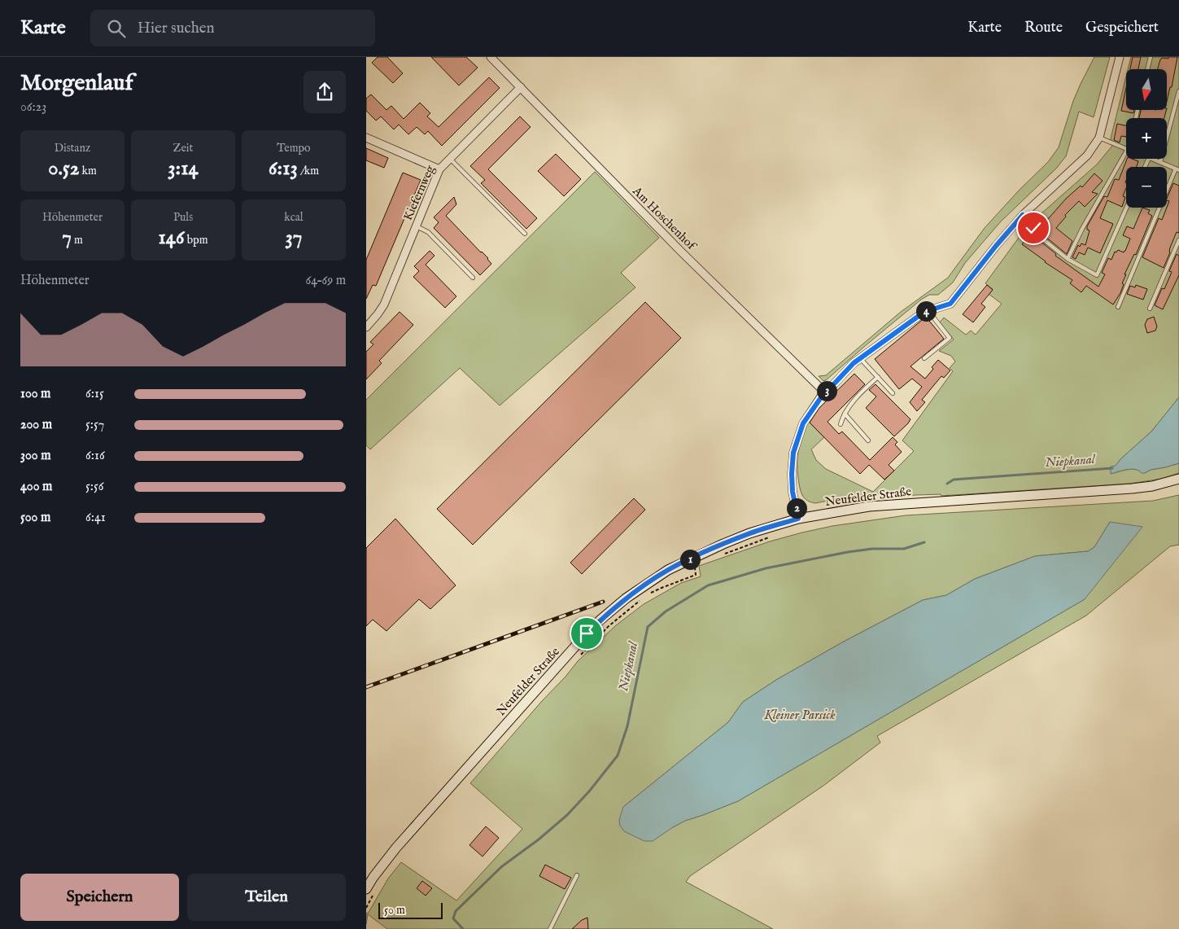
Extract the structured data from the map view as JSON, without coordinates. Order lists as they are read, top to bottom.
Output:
{
  "streets": {
    "main road": ["Neufelder Straße"],
    "street": ["Kiefernweg", "Am Hoschenhof"]
  },
  "crossings": [
    ["Kiefernweg", "Am Hoschenhof"]
  ],
  "water": ["Niepkanal", "Kleiner Parsick"],
  "scale_bar": "50 m",
  "north": "bottom",
  "page": {
    "header": "Karte",
    "search": "Hier suchen",
    "nav": ["Karte", "Route", "Gespeichert"],
    "heading": ["Morgenlauf", "06:23"],
    "map_buttons": ["+", "−"],
    "stats": [
      ["Distanz", "0.52 km"],
      ["Zeit", "3:14"],
      ["Tempo", "6:13 /km"],
      ["Höhenmeter", "7 m"],
      ["Puls", "146 bpm"],
      ["kcal", "37"]
    ],
    "chart": ["Höhenmeter", "64–69 m"],
    "pins": [
      "4",
      "3",
      "2",
      "1"
    ],
    "list": [
      {
        "name": "100 m",
        "note": "6:15"
      },
      {
        "name": "200 m",
        "note": "5:57"
      },
      {
        "name": "300 m",
        "note": "6:16"
      },
      {
        "name": "400 m",
        "note": "5:56"
      },
      {
        "name": "500 m",
        "note": "6:41"
      }
    ],
    "buttons": ["Speichern", "Teilen"],
    "scale": "50 m"
  }
}
